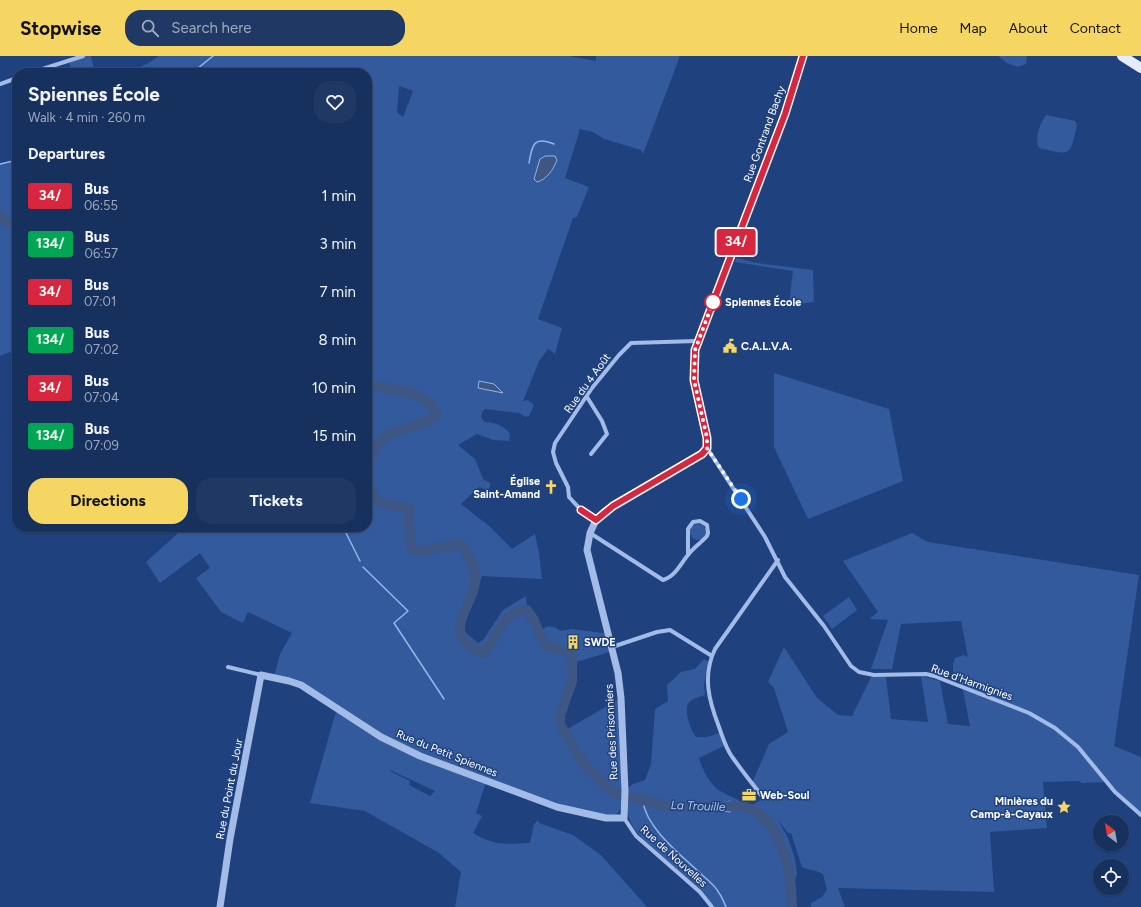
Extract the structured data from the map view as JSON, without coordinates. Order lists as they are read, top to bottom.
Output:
{
  "streets": {
    "street": [
      "Rue Gontrand Bachy",
      "Rue du 4 Août",
      "Rue d'Harmignies",
      "Rue des Prisonniers",
      "Rue du Petit Spiennes",
      "Rue du Point du Jour",
      "Rue de Nouvelles"
    ]
  },
  "crossings": [
    ["Rue Gontrand Bachy", "Rue du 4 Août"],
    ["Rue Gontrand Bachy", "Rue d'Harmignies"],
    ["Rue Gontrand Bachy", "Rue des Prisonniers"],
    ["Rue du 4 Août", "Rue des Prisonniers"],
    ["Rue d'Harmignies", "Rue des Prisonniers"],
    ["Rue des Prisonniers", "Rue du Petit Spiennes"],
    ["Rue des Prisonniers", "Rue de Nouvelles"],
    ["Rue du Petit Spiennes", "Rue du Point du Jour"],
    ["Rue du Petit Spiennes", "Rue de Nouvelles"]
  ],
  "water": ["La Trouille"],
  "places": {
    "other": ["Spiennes École"],
    "public building": ["C.A.L.V.A."],
    "church": ["Église Saint-Amand"],
    "building": ["SWDE"],
    "office": ["Web-Soul"],
    "place": ["Minières du Camp-à-Cayaux"]
  },
  "lines": ["bus line 34/"],
  "north": "top left",
  "page": {
    "header": "Stopwise",
    "search": "Search here",
    "nav": [
      "Home",
      "Map",
      "About",
      "Contact"
    ],
    "on_map": "34/",
    "heading": [
      ["Spiennes École", "Walk · 4 min · 260 m"],
      "Departures"
    ],
    "list": [
      {
        "mark": "34/",
        "name": "Bus",
        "note": "06:55",
        "value": "1 min"
      },
      {
        "mark": "134/",
        "name": "Bus",
        "note": "06:57",
        "value": "3 min"
      },
      {
        "mark": "34/",
        "name": "Bus",
        "note": "07:01",
        "value": "7 min"
      },
      {
        "mark": "134/",
        "name": "Bus",
        "note": "07:02",
        "value": "8 min"
      },
      {
        "mark": "34/",
        "name": "Bus",
        "note": "07:04",
        "value": "10 min"
      },
      {
        "mark": "134/",
        "name": "Bus",
        "note": "07:09",
        "value": "15 min"
      }
    ],
    "buttons": ["Directions", "Tickets"]
  }
}
